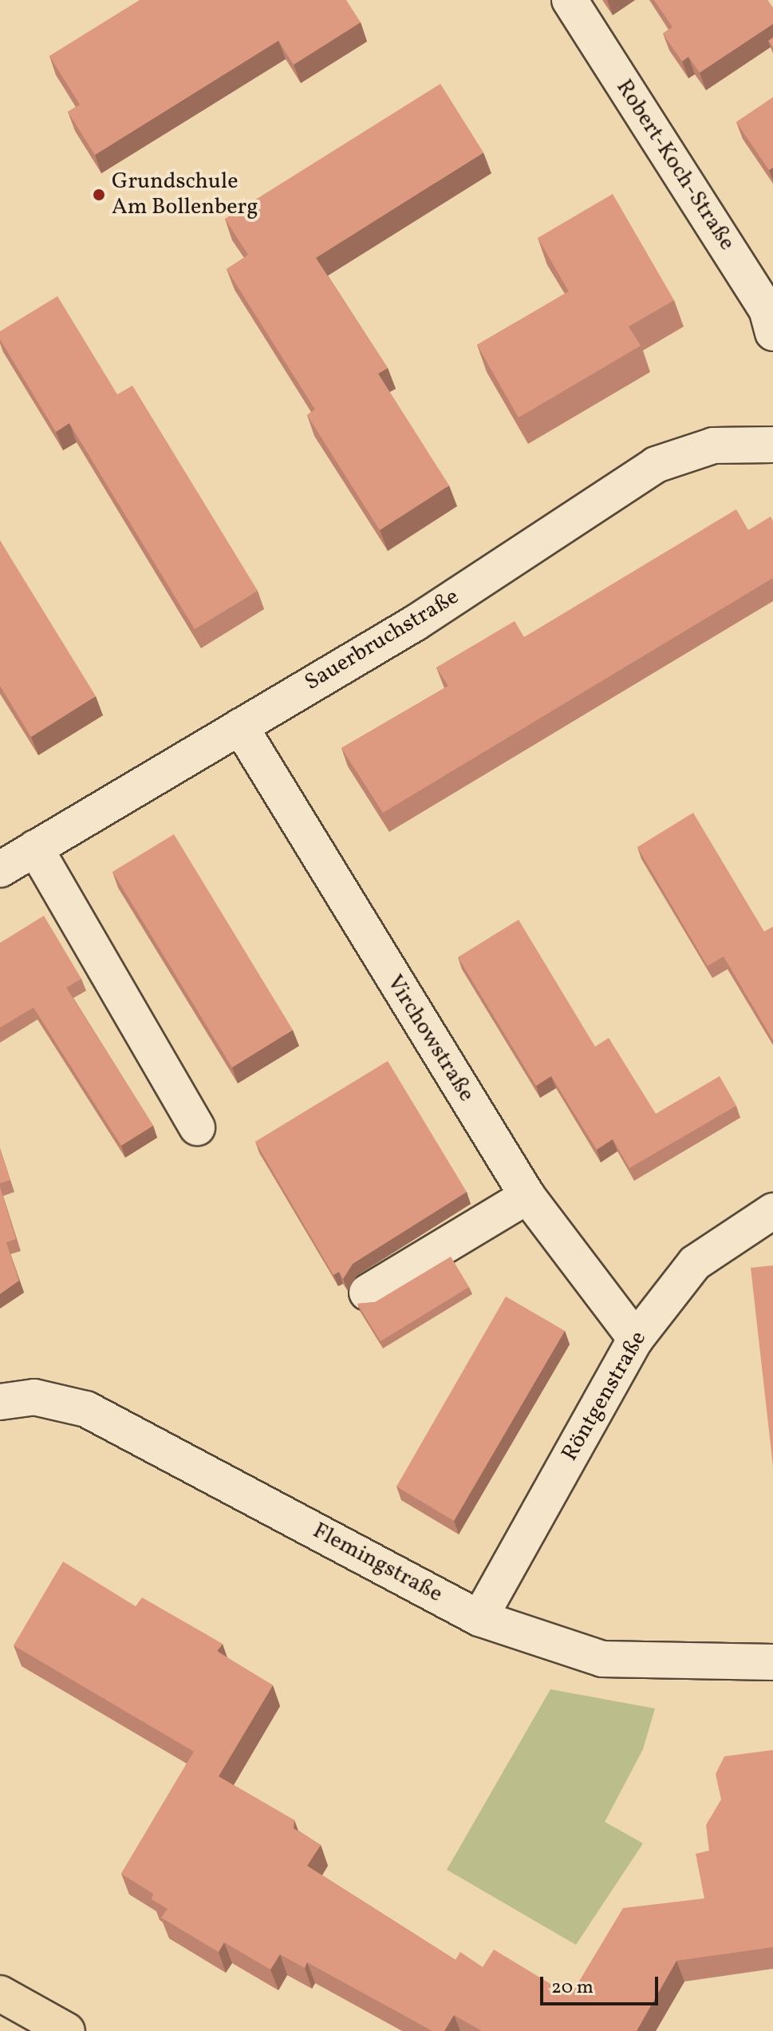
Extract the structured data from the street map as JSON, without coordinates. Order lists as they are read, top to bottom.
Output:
{
  "streets": {
    "street": [
      "Robert-Koch-Straße",
      "Sauerbruchstraße",
      "Virchowstraße",
      "Röntgenstraße",
      "Flemingstraße"
    ]
  },
  "crossings": [
    ["Sauerbruchstraße", "Virchowstraße"],
    ["Virchowstraße", "Röntgenstraße"],
    ["Röntgenstraße", "Flemingstraße"]
  ],
  "places": ["Grundschule Am Bollenberg"],
  "scale_bar": "20 m"
}
